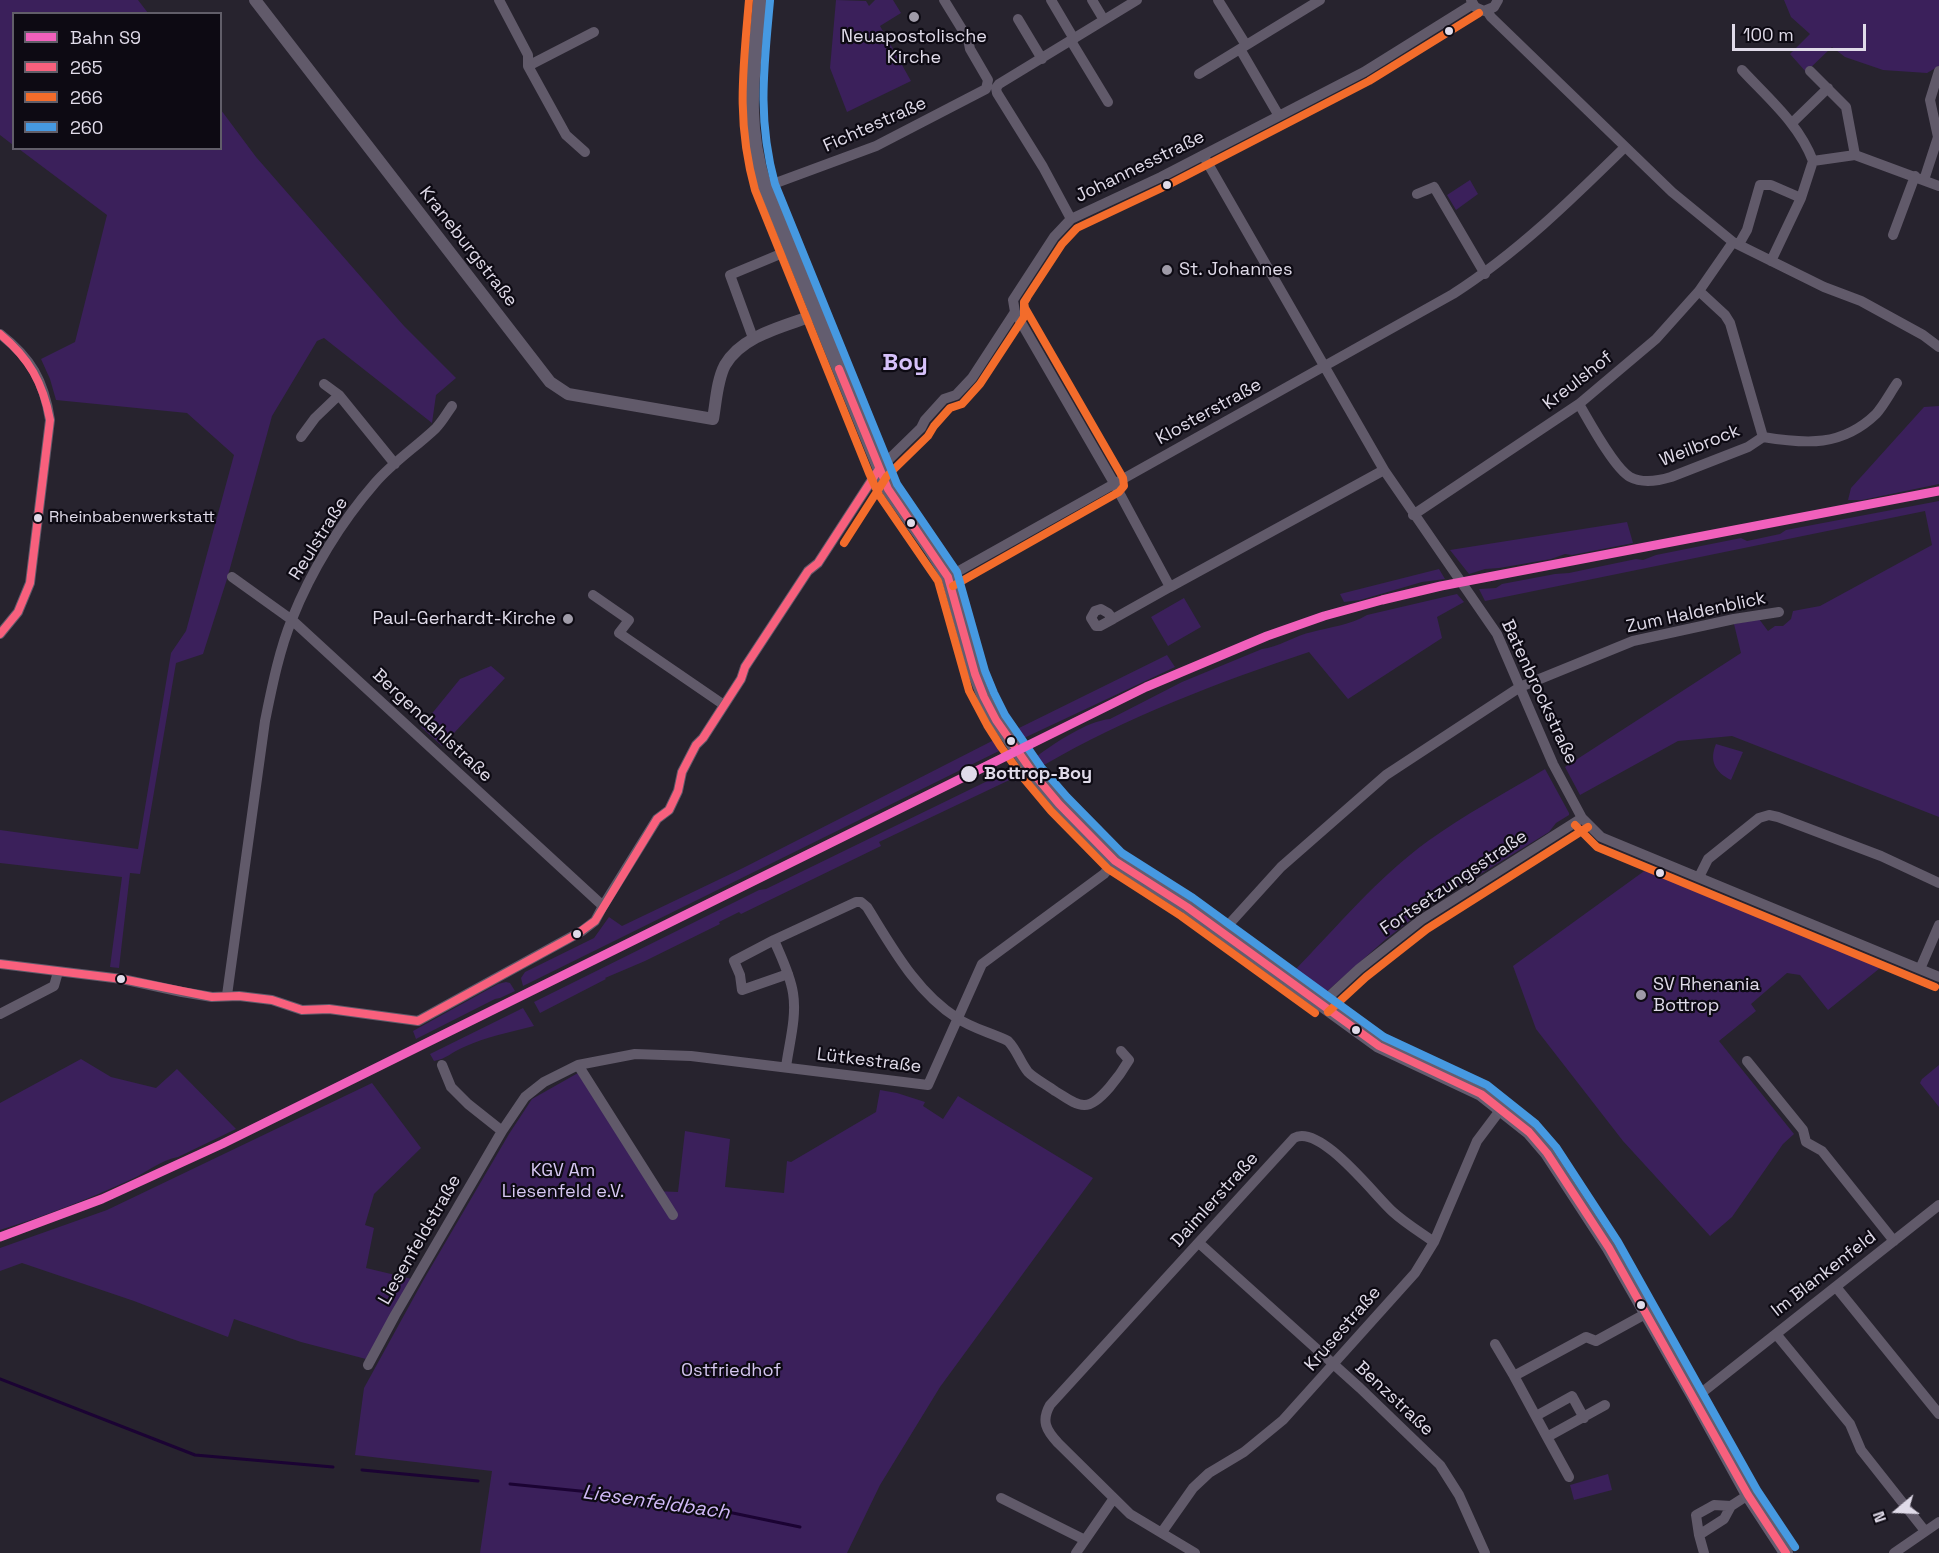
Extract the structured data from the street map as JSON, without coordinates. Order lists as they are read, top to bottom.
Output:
{
  "streets": {
    "street": [
      "Fichtestraße",
      "Johannesstraße",
      "Kraneburgstraße",
      "Kreulshof",
      "Klosterstraße",
      "Weilbrock",
      "Reulstraße",
      "Zum Haldenblick",
      "Batenbrockstraße",
      "Bergendahlstraße",
      "Fortsetzungsstraße",
      "Lütkestraße",
      "Daimlerstraße",
      "Liesenfeldstraße",
      "Im Blankenfeld",
      "Krusestraße",
      "Benzstraße"
    ]
  },
  "crossings": [
    ["Johannesstraße", "Reulstraße"],
    ["Johannesstraße", "Batenbrockstraße"],
    ["Johannesstraße", "Bergendahlstraße"],
    ["Kreulshof", "Weilbrock"],
    ["Kreulshof", "Batenbrockstraße"],
    ["Klosterstraße", "Batenbrockstraße"],
    ["Reulstraße", "Bergendahlstraße"],
    ["Zum Haldenblick", "Batenbrockstraße"],
    ["Batenbrockstraße", "Fortsetzungsstraße"],
    ["Lütkestraße", "Liesenfeldstraße"],
    ["Daimlerstraße", "Krusestraße"],
    ["Daimlerstraße", "Benzstraße"],
    ["Krusestraße", "Benzstraße"]
  ],
  "districts": ["Boy"],
  "water": ["Liesenfeldbach"],
  "parks": ["KGV Am Liesenfeld e.V.", "Ostfriedhof"],
  "places": [
    "Neuapostolische Kirche",
    "St. Johannes",
    "Rheinbabenwerkstatt",
    "Paul-Gerhardt-Kirche",
    "Bottrop-Boy",
    "SV Rhenania Bottrop"
  ],
  "lines": [
    "transit line 266",
    "transit line 260",
    "transit line 265",
    "rail line S9"
  ],
  "legend": [
    "Bahn S9",
    "265",
    "266",
    "260"
  ],
  "scale_bar": "100 m",
  "north": "left"
}
